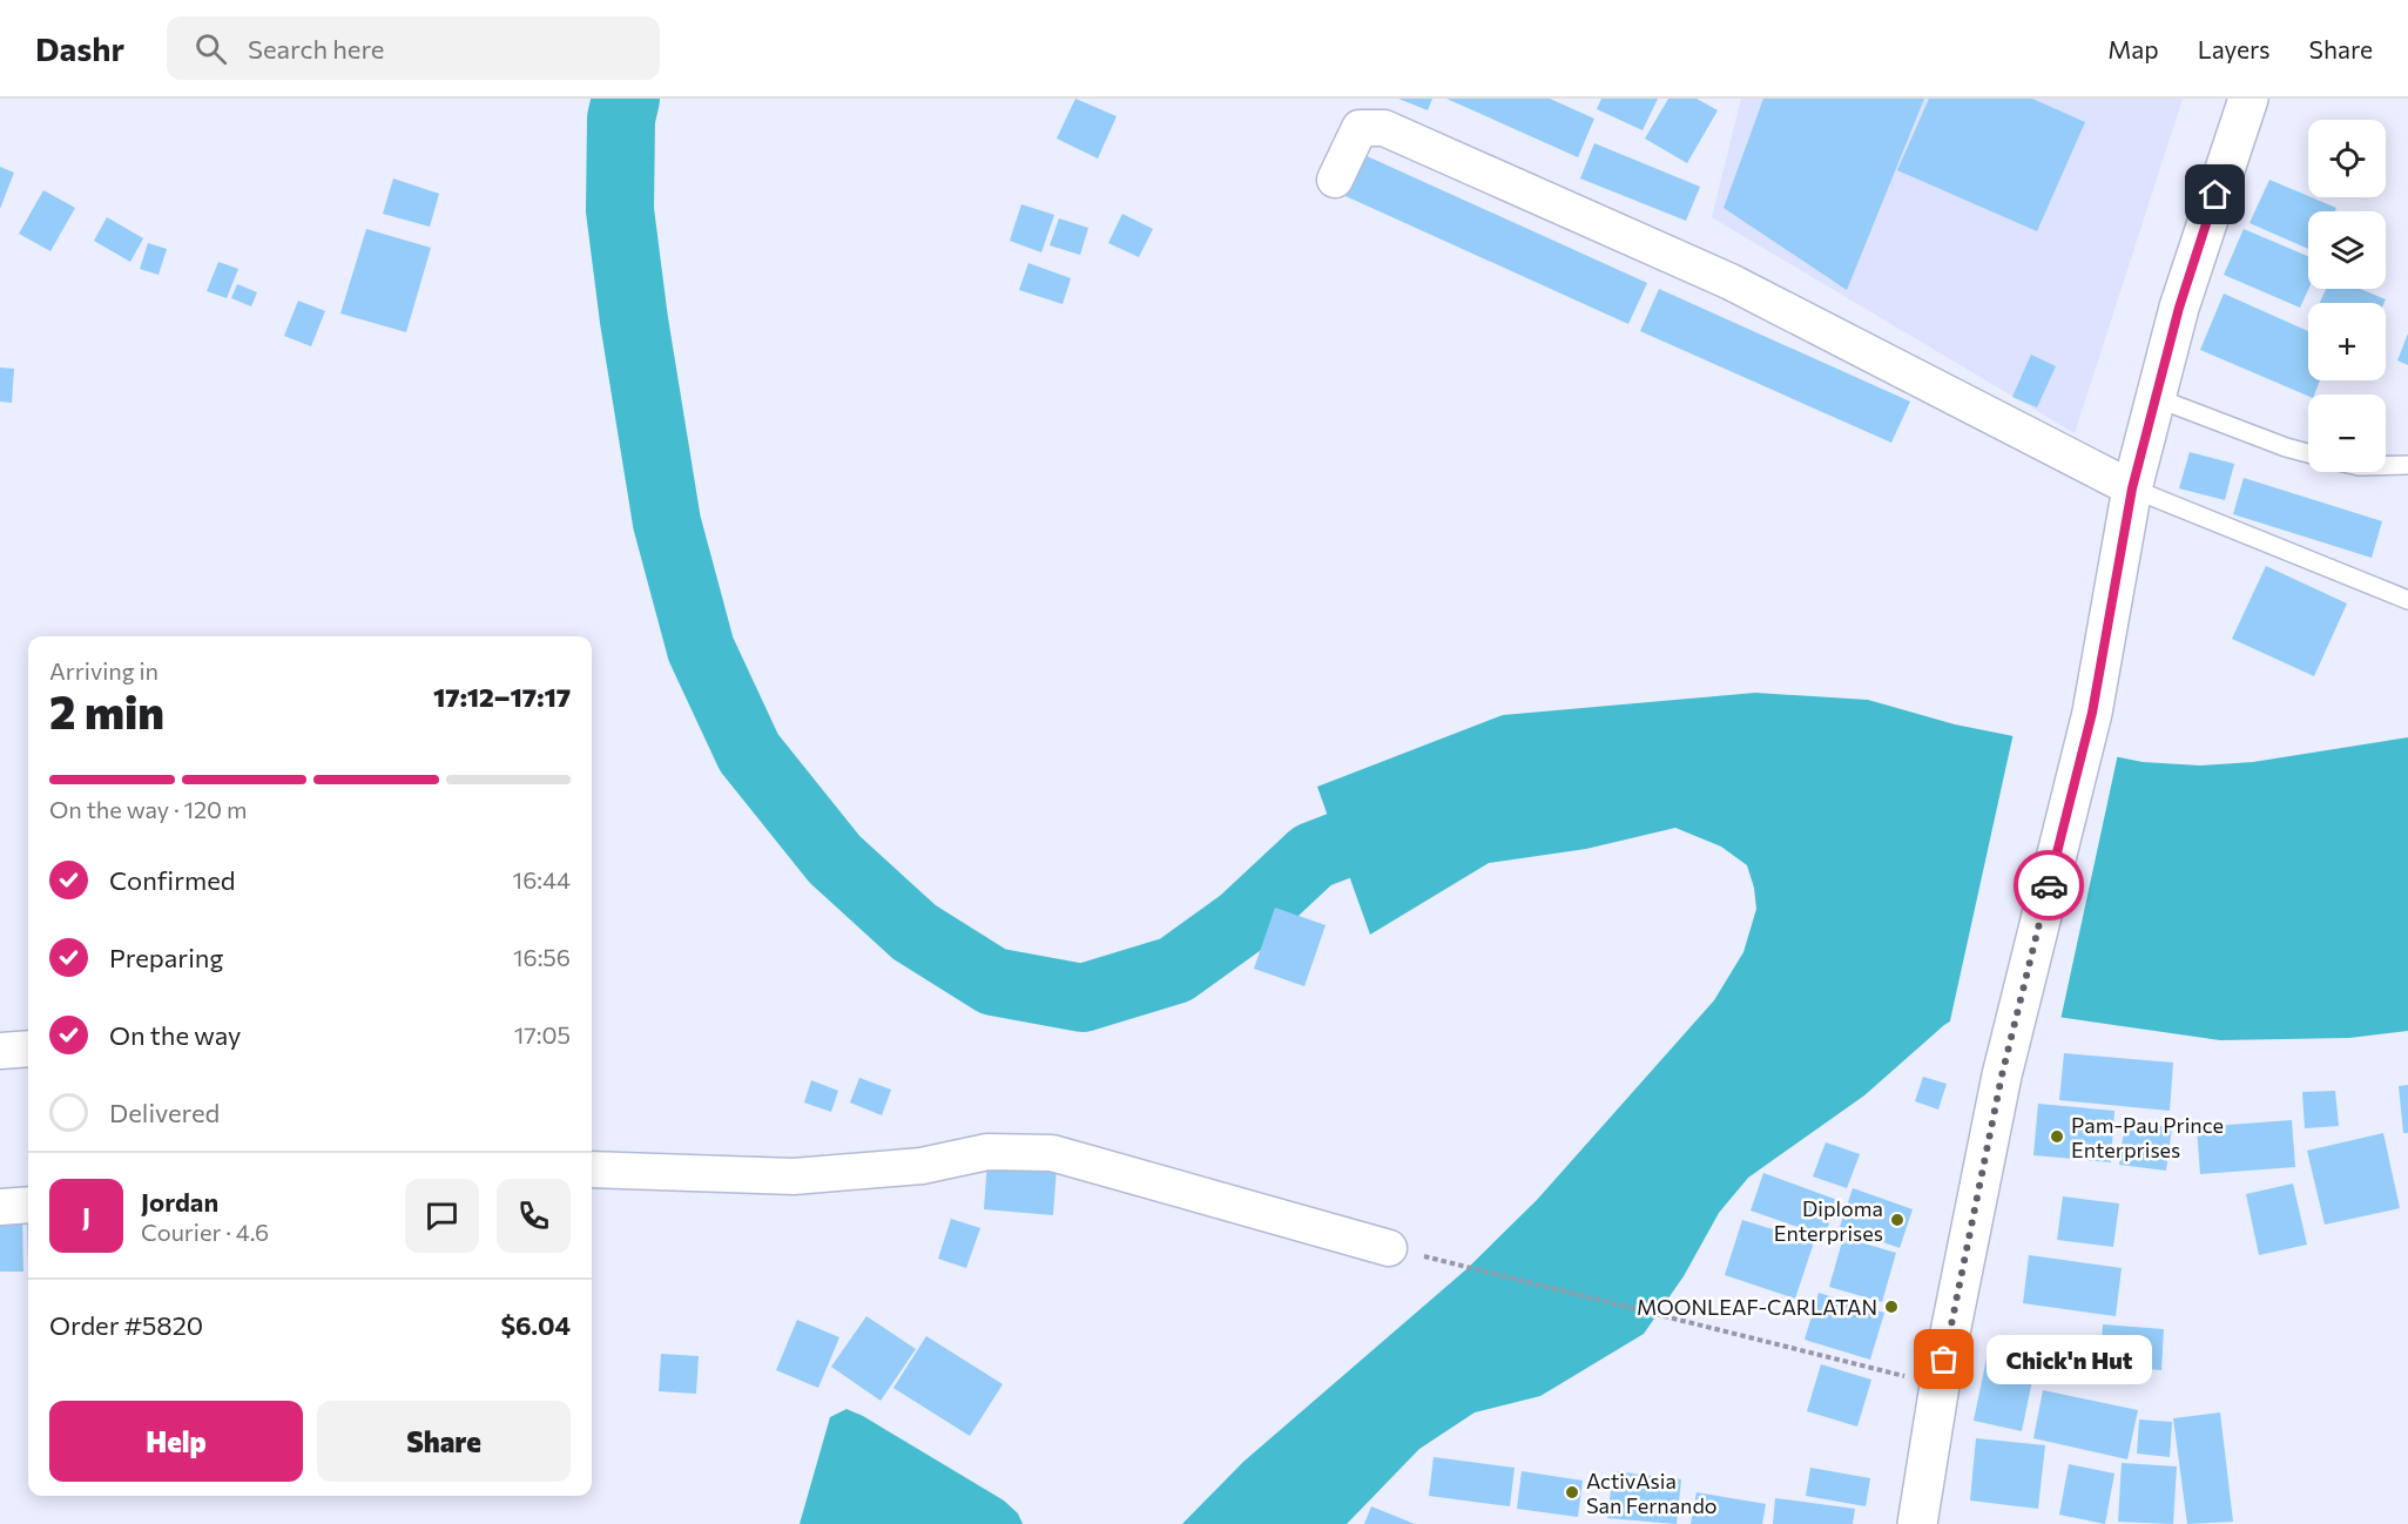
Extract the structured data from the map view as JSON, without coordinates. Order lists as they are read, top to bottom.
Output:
{
  "places": [
    "Pam-Pau Prince Enterprises",
    "Diploma Enterprises",
    "MOONLEAF-CARLATAN",
    "Chick'n Hut",
    "ActivAsia San Fernando"
  ],
  "page": {
    "header": "Dashr",
    "search": "Search here",
    "nav": ["Map", "Layers", "Share"],
    "map_buttons": ["+", "−"],
    "heading": ["2 min", "Arriving in", "17:12–17:17"],
    "panel": [
      "Jordan",
      "Courier · 4.6",
      "Order #5820",
      "$6.04"
    ],
    "bar": "On the way · 120 m",
    "list": [
      ["Confirmed", "16:44"],
      ["Preparing", "16:56"],
      ["On the way", "17:05"],
      "Delivered"
    ],
    "round": "J",
    "bubble": "Chick'n Hut",
    "buttons": ["Help", "Share"]
  }
}
